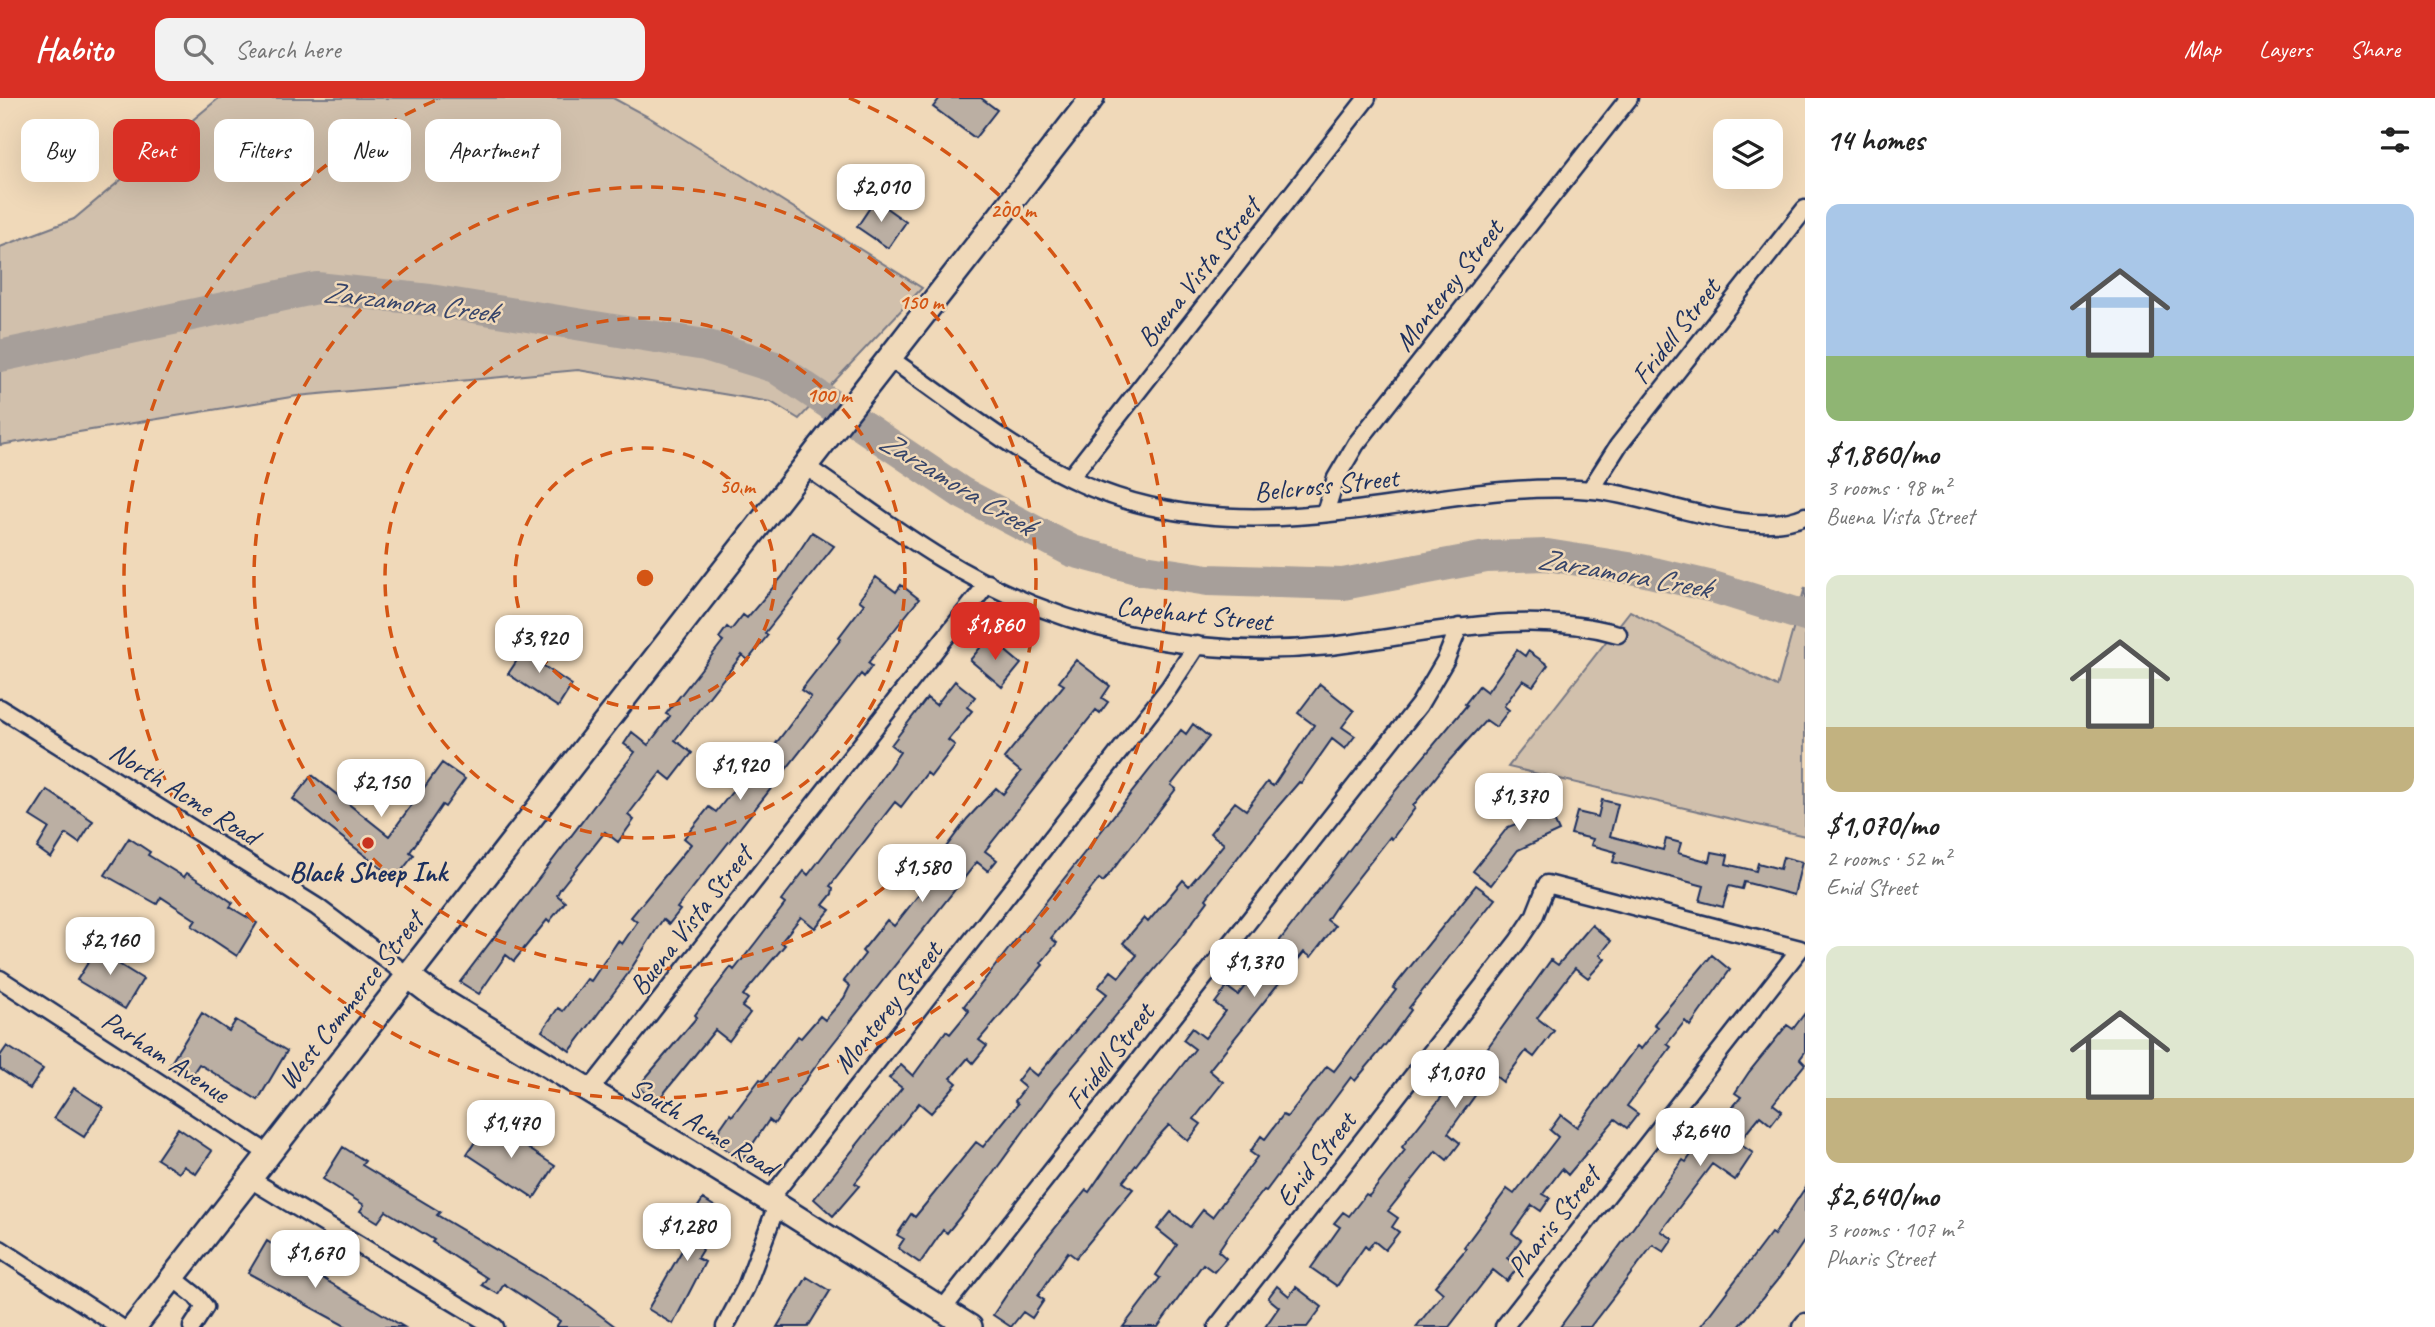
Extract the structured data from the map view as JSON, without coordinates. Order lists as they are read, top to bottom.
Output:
{
  "streets": {
    "main road": ["West Commerce Street", "South Acme Road"],
    "street": [
      "Buena Vista Street",
      "Monterey Street",
      "Fridell Street",
      "Belcross Street",
      "Capehart Street",
      "North Acme Road",
      "Parham Avenue",
      "Enid Street",
      "Pharis Street"
    ]
  },
  "crossings": [
    ["Buena Vista Street", "Belcross Street"],
    ["Buena Vista Street", "Capehart Street"],
    ["Buena Vista Street", "South Acme Road"],
    ["Monterey Street", "Belcross Street"],
    ["Monterey Street", "Capehart Street"],
    ["Monterey Street", "South Acme Road"],
    ["Fridell Street", "Belcross Street"],
    ["Fridell Street", "Capehart Street"],
    ["Fridell Street", "South Acme Road"],
    ["Belcross Street", "West Commerce Street"],
    ["Capehart Street", "West Commerce Street"],
    ["North Acme Road", "West Commerce Street"],
    ["North Acme Road", "South Acme Road"],
    ["West Commerce Street", "Parham Avenue"],
    ["West Commerce Street", "South Acme Road"],
    ["Enid Street", "Pharis Street"]
  ],
  "water": ["Zarzamora Creek"],
  "places": ["Black Sheep Ink"],
  "page": {
    "header": "Habito",
    "search": "Search here",
    "nav": ["Map", "Layers", "Share"],
    "heading": "14 homes",
    "chip": [
      "Buy",
      "Rent",
      "Filters",
      "New",
      "Apartment"
    ],
    "price": [
      "$2,010",
      "$1,860",
      "$3,920",
      "$1,920",
      "$2,150",
      "$1,370",
      "$1,580",
      "$2,160",
      "$1,370",
      "$1,070",
      "$1,470",
      "$2,640",
      "$1,280",
      "$1,670"
    ],
    "list": [
      {
        "name": "$1,860/mo",
        "note": "3 rooms · 98 m² · Buena Vista Street"
      },
      {
        "name": "$1,070/mo",
        "note": "2 rooms · 52 m² · Enid Street"
      },
      {
        "name": "$2,640/mo",
        "note": "3 rooms · 107 m² · Pharis Street"
      }
    ]
  },
  "rings": [
    "200 m",
    "150 m",
    "100 m",
    "50 m"
  ]
}
